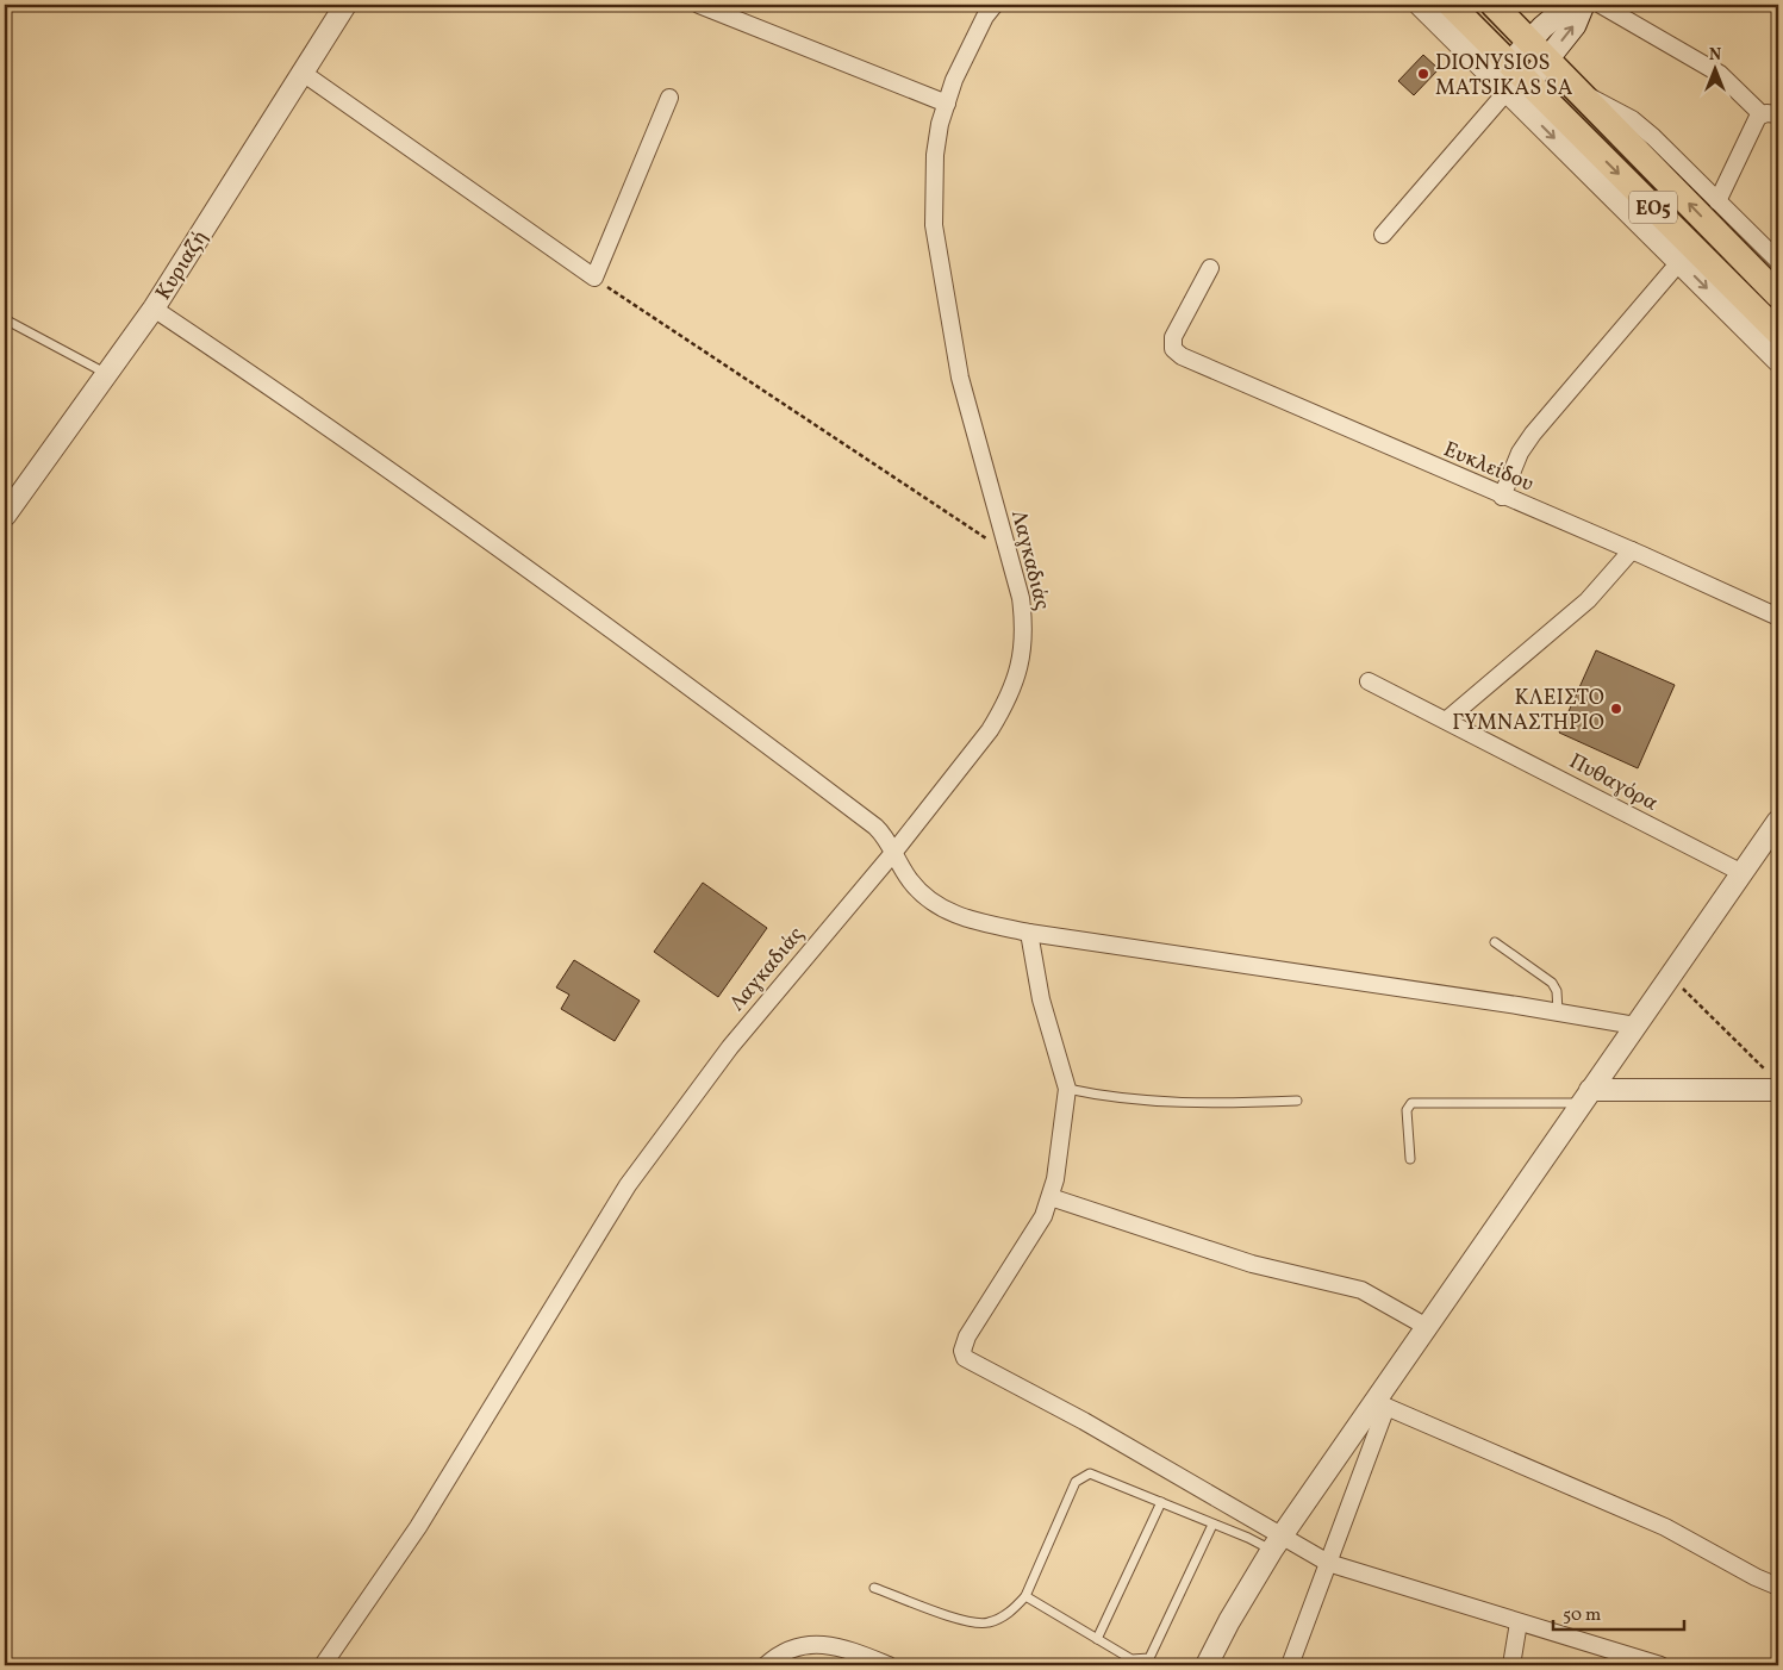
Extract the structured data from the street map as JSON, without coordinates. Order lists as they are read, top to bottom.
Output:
{
  "streets": {
    "main road": ["ΕΟ5"],
    "street": [
      "Κυριαζή",
      "Ευκλείδου",
      "Λαγκαδιάς",
      "Πυθαγόρα"
    ]
  },
  "places": ["DIONYSIOS MATSIKAS SA", "ΚΛΕΙΣΤΟ ΓΥΜΝΑΣΤΗΡΙΟ"],
  "scale_bar": "50 m",
  "north": "top"
}
